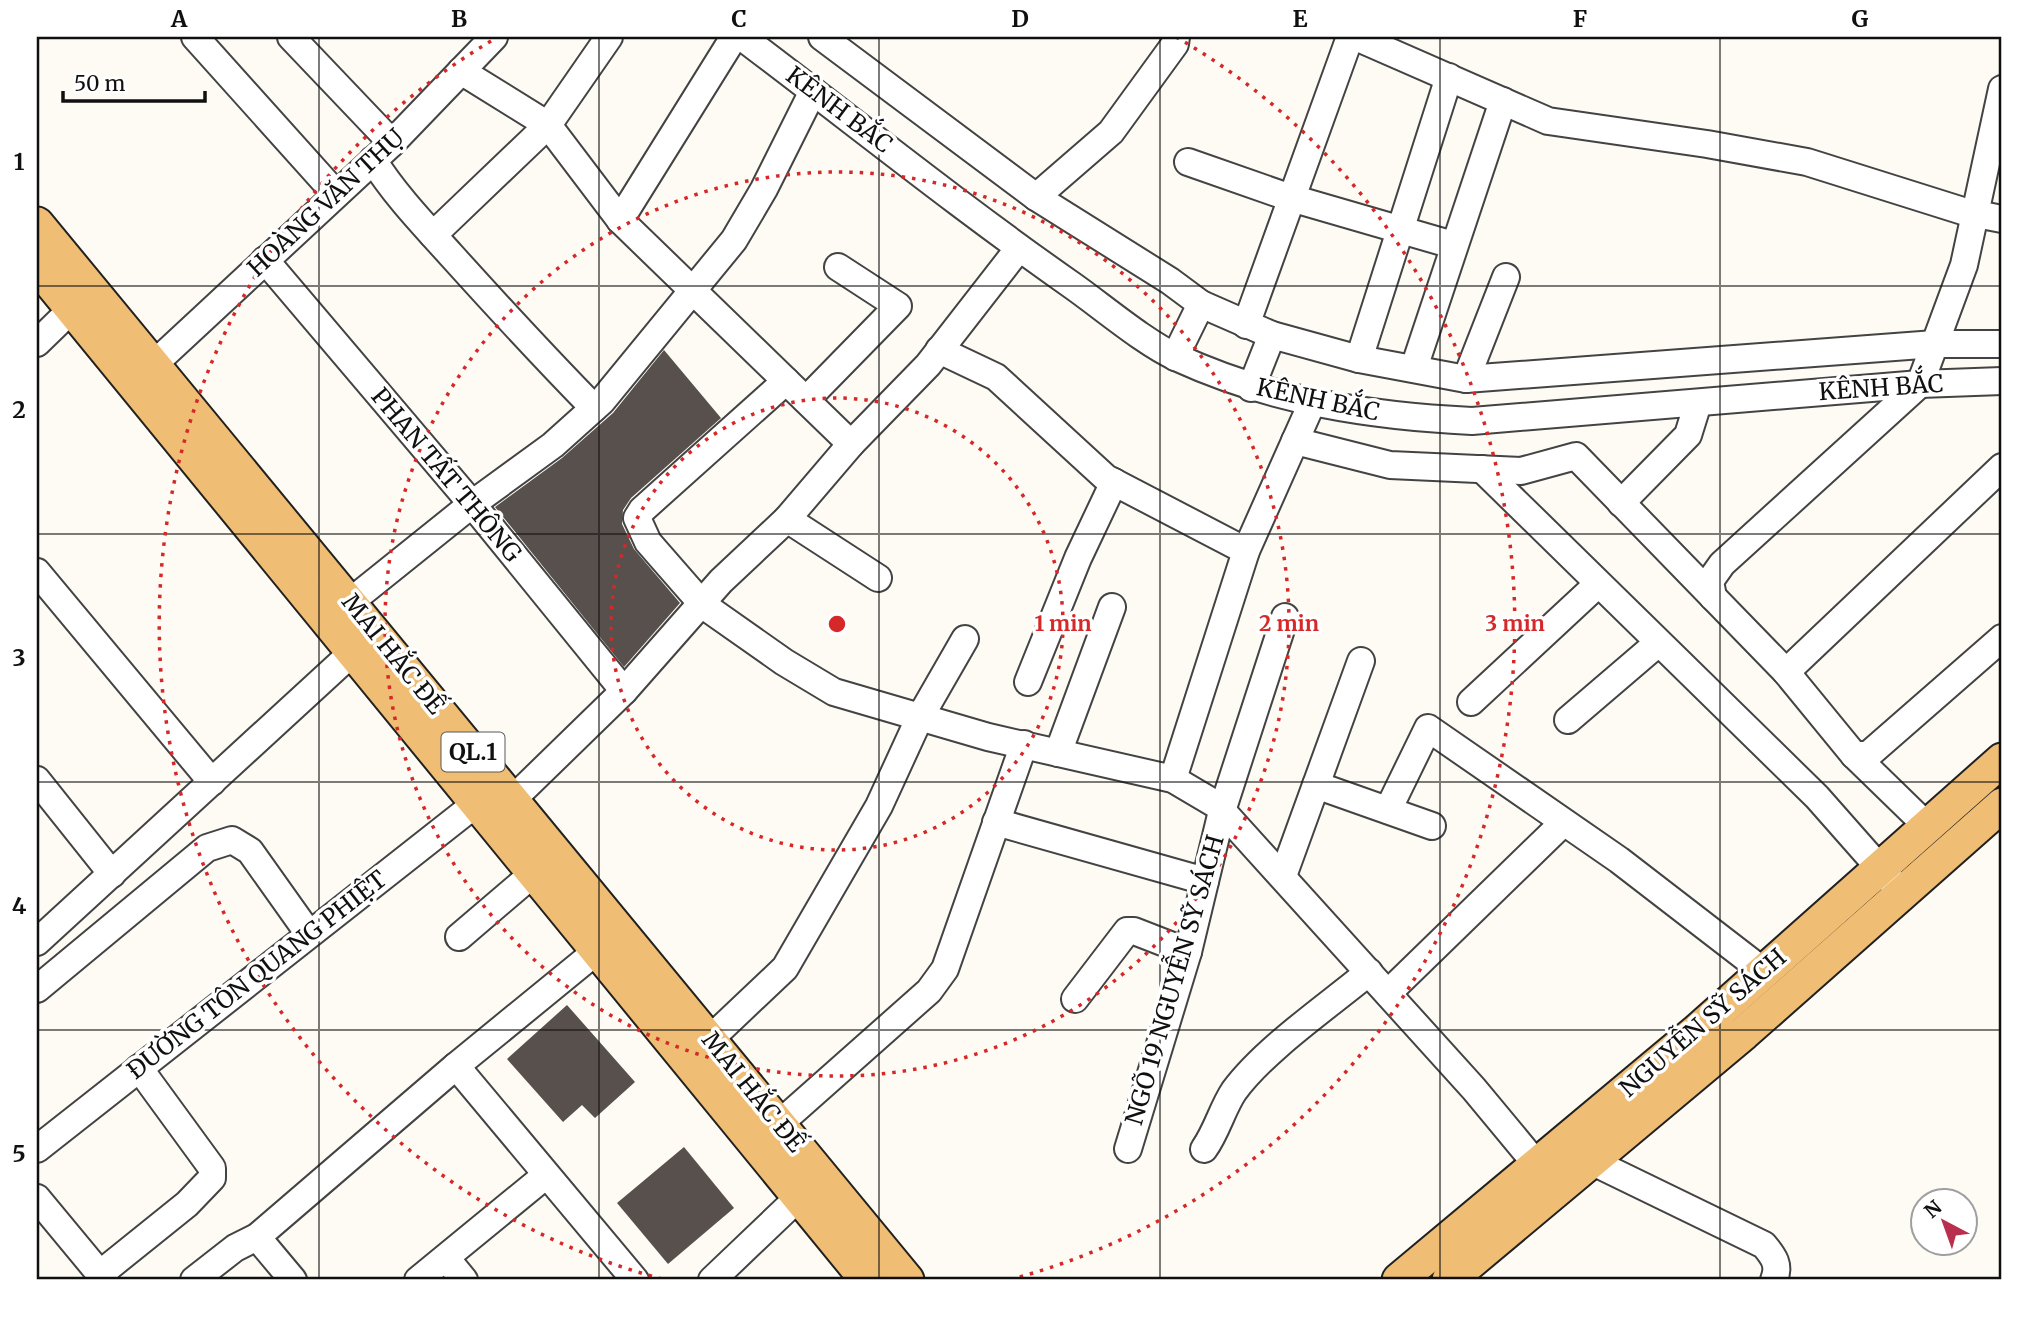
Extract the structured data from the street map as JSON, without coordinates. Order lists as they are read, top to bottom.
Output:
{
  "streets": {
    "main road": ["MAI HẮC ĐẾ", "QL.1", "NGUYỄN SỸ SÁCH"],
    "street": [
      "KÊNH BẮC",
      "HOÀNG VĂN THỤ",
      "PHAN TẤT THÔNG",
      "ĐƯỜNG TÔN QUANG PHIỆT",
      "NGÕ 19 NGUYỄN SỸ SÁCH"
    ]
  },
  "crossings": [
    ["HOÀNG VĂN THỤ", "PHAN TẤT THÔNG"],
    ["HOÀNG VĂN THỤ", "MAI HẮC ĐẾ"],
    ["MAI HẮC ĐẾ", "ĐƯỜNG TÔN QUANG PHIỆT"]
  ],
  "scale_bar": "50 m",
  "north": "top left",
  "grid": {
    "columns": [
      "A",
      "B",
      "C",
      "D",
      "E",
      "F",
      "G"
    ],
    "rows": [
      "1",
      "2",
      "3",
      "4",
      "5"
    ]
  },
  "rings": ["1 min", "2 min", "3 min"]
}
